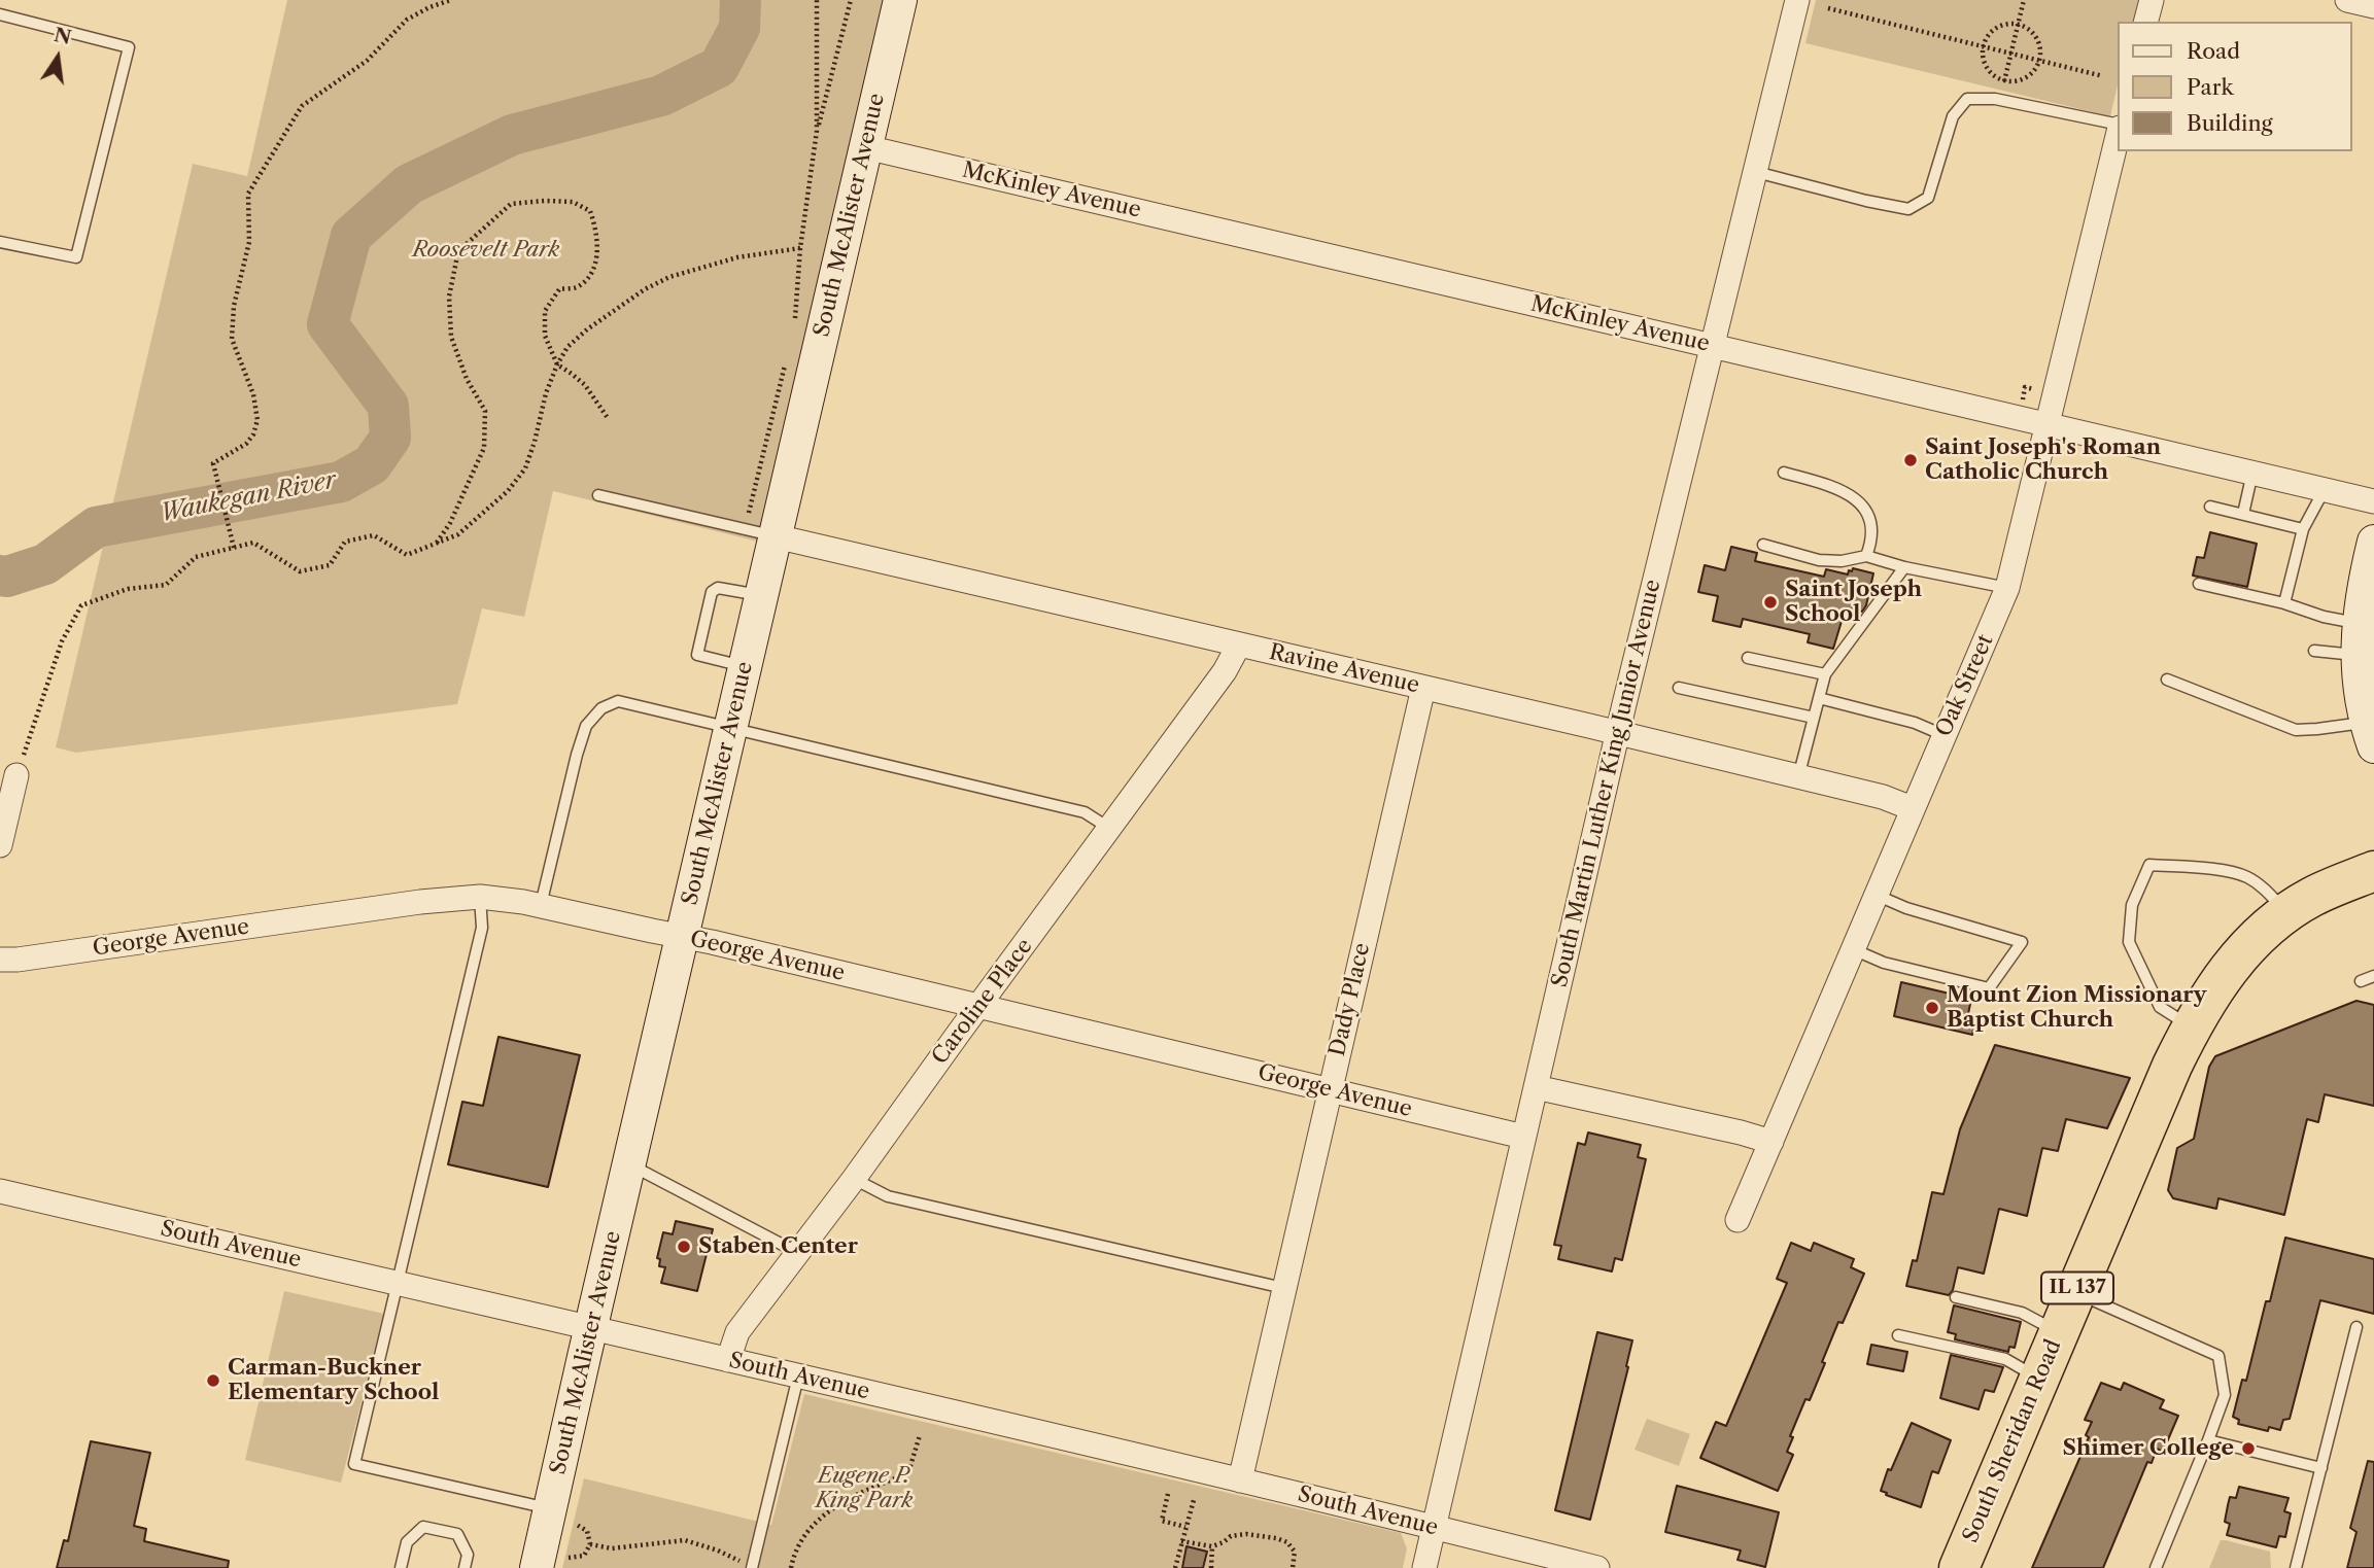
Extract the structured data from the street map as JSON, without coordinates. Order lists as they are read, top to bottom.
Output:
{
  "streets": {
    "highway": ["IL 137", "South Sheridan Road"],
    "street": [
      "McKinley Avenue",
      "South McAlister Avenue",
      "Ravine Avenue",
      "Oak Street",
      "South Martin Luther King Junior Avenue",
      "George Avenue",
      "Dady Place",
      "Caroline Place",
      "South Avenue"
    ]
  },
  "crossings": [
    ["McKinley Avenue", "South McAlister Avenue"],
    ["McKinley Avenue", "Oak Street"],
    ["McKinley Avenue", "South Martin Luther King Junior Avenue"],
    ["South McAlister Avenue", "Ravine Avenue"],
    ["South McAlister Avenue", "George Avenue"],
    ["South McAlister Avenue", "South Avenue"],
    ["Ravine Avenue", "Oak Street"],
    ["Ravine Avenue", "South Martin Luther King Junior Avenue"],
    ["Ravine Avenue", "Dady Place"],
    ["Ravine Avenue", "Caroline Place"],
    ["South Martin Luther King Junior Avenue", "George Avenue"],
    ["South Martin Luther King Junior Avenue", "South Avenue"],
    ["George Avenue", "Dady Place"],
    ["George Avenue", "Caroline Place"],
    ["Dady Place", "South Avenue"],
    ["Caroline Place", "South Avenue"]
  ],
  "water": ["Waukegan River"],
  "parks": ["Roosevelt Park", "Eugene P. King Park"],
  "places": [
    "Saint Joseph's Roman Catholic Church",
    "Saint Joseph School",
    "Mount Zion Missionary Baptist Church",
    "Staben Center",
    "Carman-Buckner Elementary School",
    "Shimer College"
  ],
  "legend": ["Road", "Park", "Building"],
  "north": "top"
}
